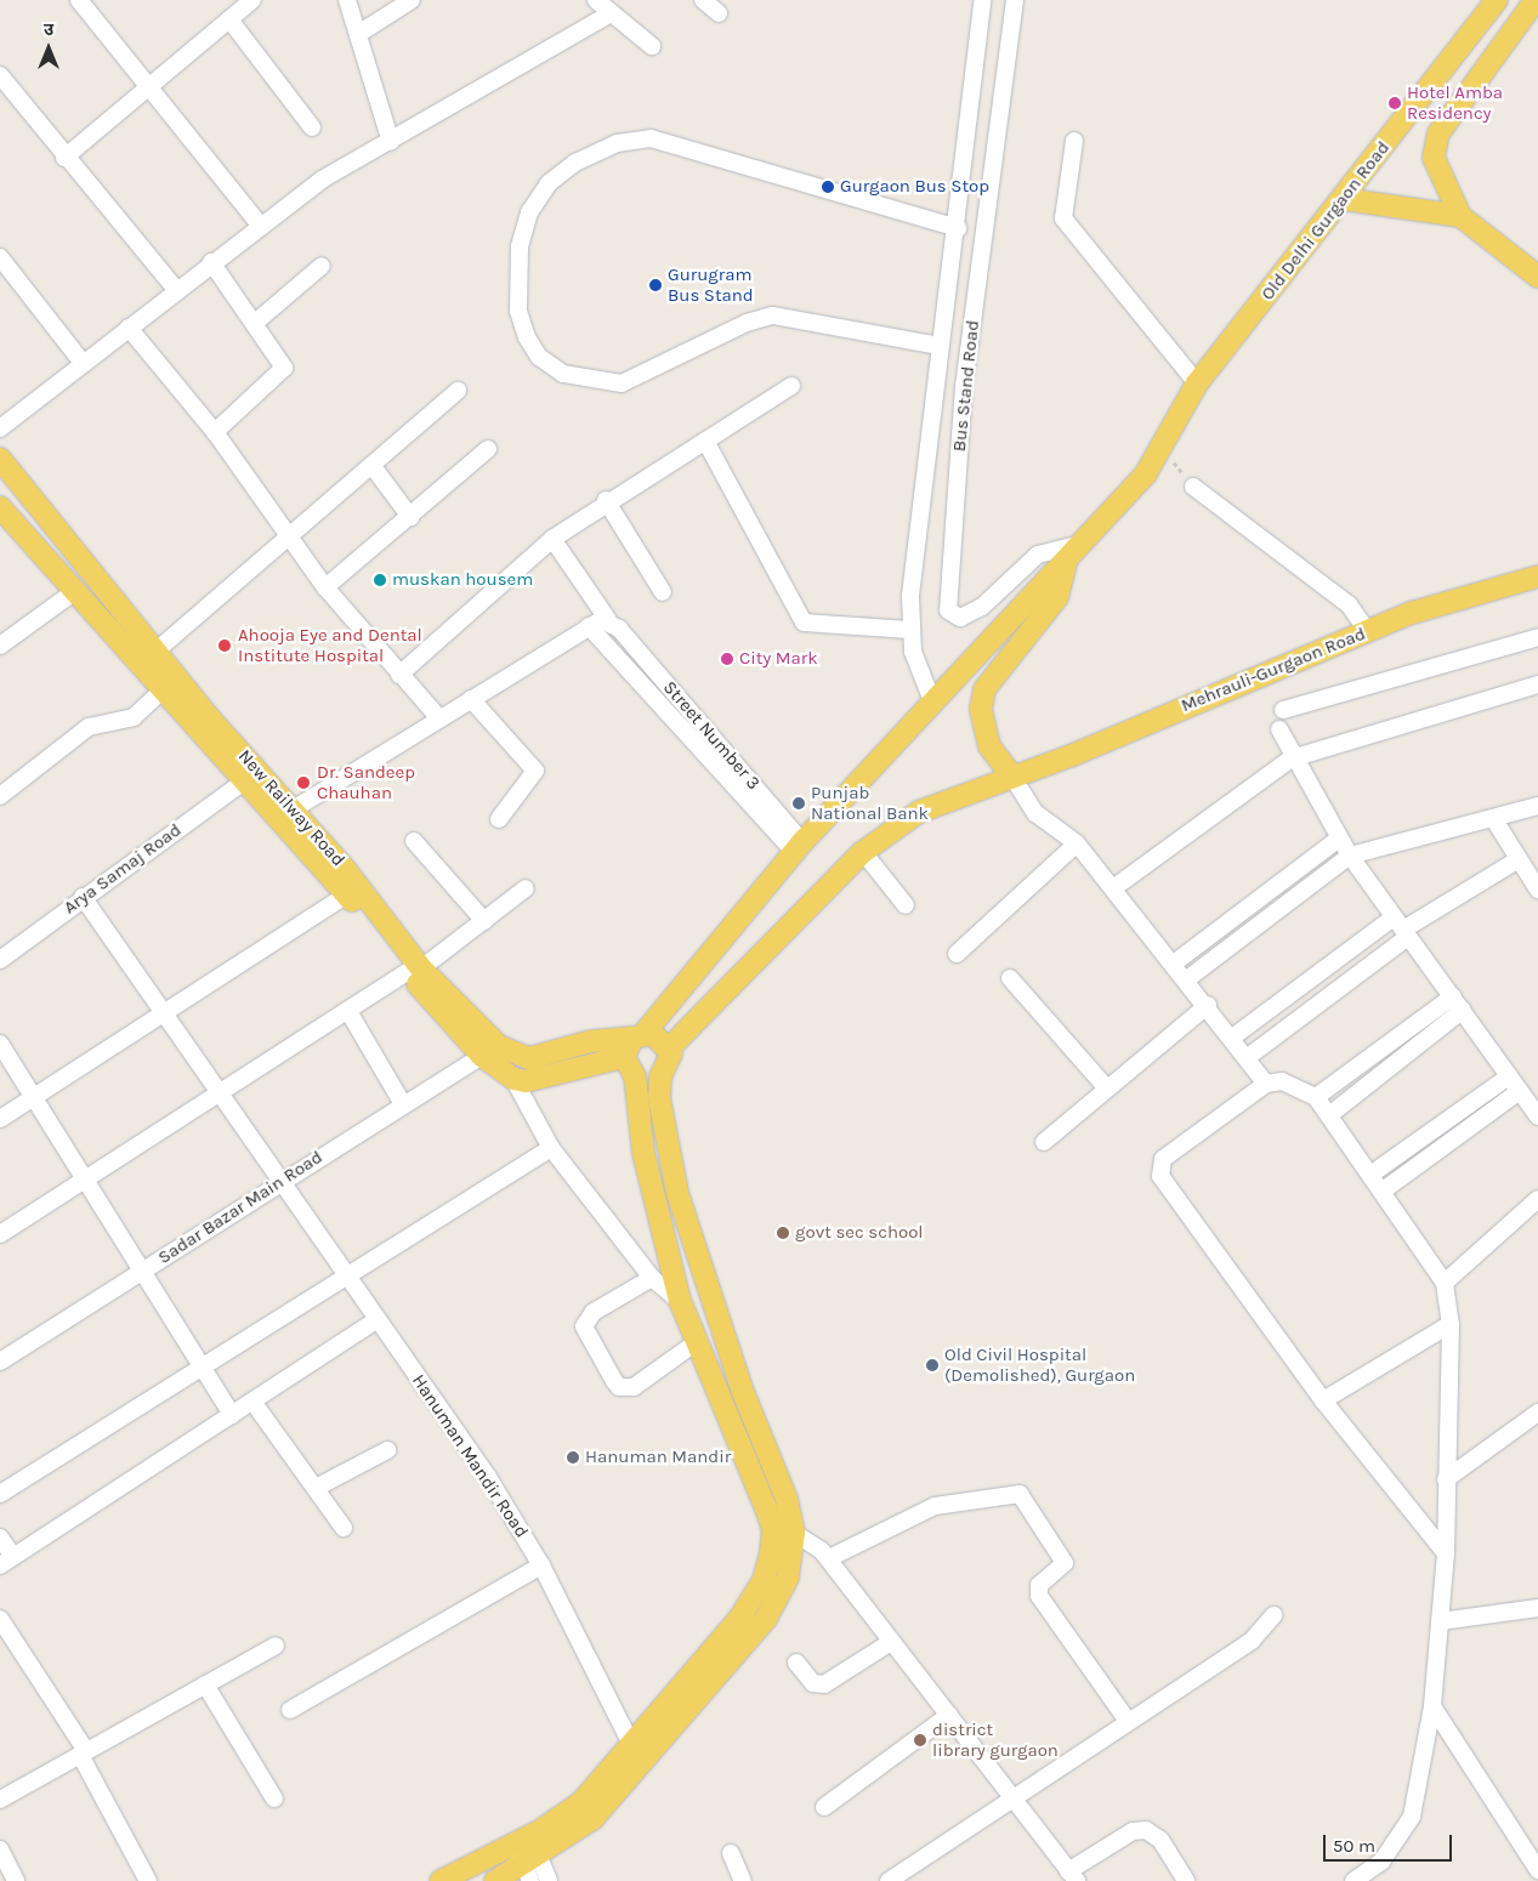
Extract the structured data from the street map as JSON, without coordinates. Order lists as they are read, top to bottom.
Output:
{
  "streets": {
    "main road": ["Old Delhi Gurgaon Road", "Mehrauli-Gurgaon Road", "New Railway Road"],
    "street": [
      "Bus Stand Road",
      "Street Number 3",
      "Arya Samaj Road",
      "Sadar Bazar Main Road",
      "Hanuman Mandir Road"
    ]
  },
  "crossings": [
    ["Old Delhi Gurgaon Road", "Bus Stand Road"],
    ["Old Delhi Gurgaon Road", "Street Number 3"],
    ["Old Delhi Gurgaon Road", "New Railway Road"],
    ["New Railway Road", "Arya Samaj Road"],
    ["New Railway Road", "Sadar Bazar Main Road"],
    ["Arya Samaj Road", "Hanuman Mandir Road"],
    ["Sadar Bazar Main Road", "Hanuman Mandir Road"]
  ],
  "places": [
    "Hotel Amba Residency",
    "Gurgaon Bus Stop",
    "Gurugram Bus Stand",
    "muskan housem",
    "Ahooja Eye and Dental Institute Hospital",
    "City Mark",
    "Dr. Sandeep Chauhan",
    "Punjab National Bank",
    "govt sec school",
    "Old Civil Hospital (Demolished), Gurgaon",
    "Hanuman Mandir",
    "district library gurgaon"
  ],
  "scale_bar": "50 m",
  "north": "top"
}
